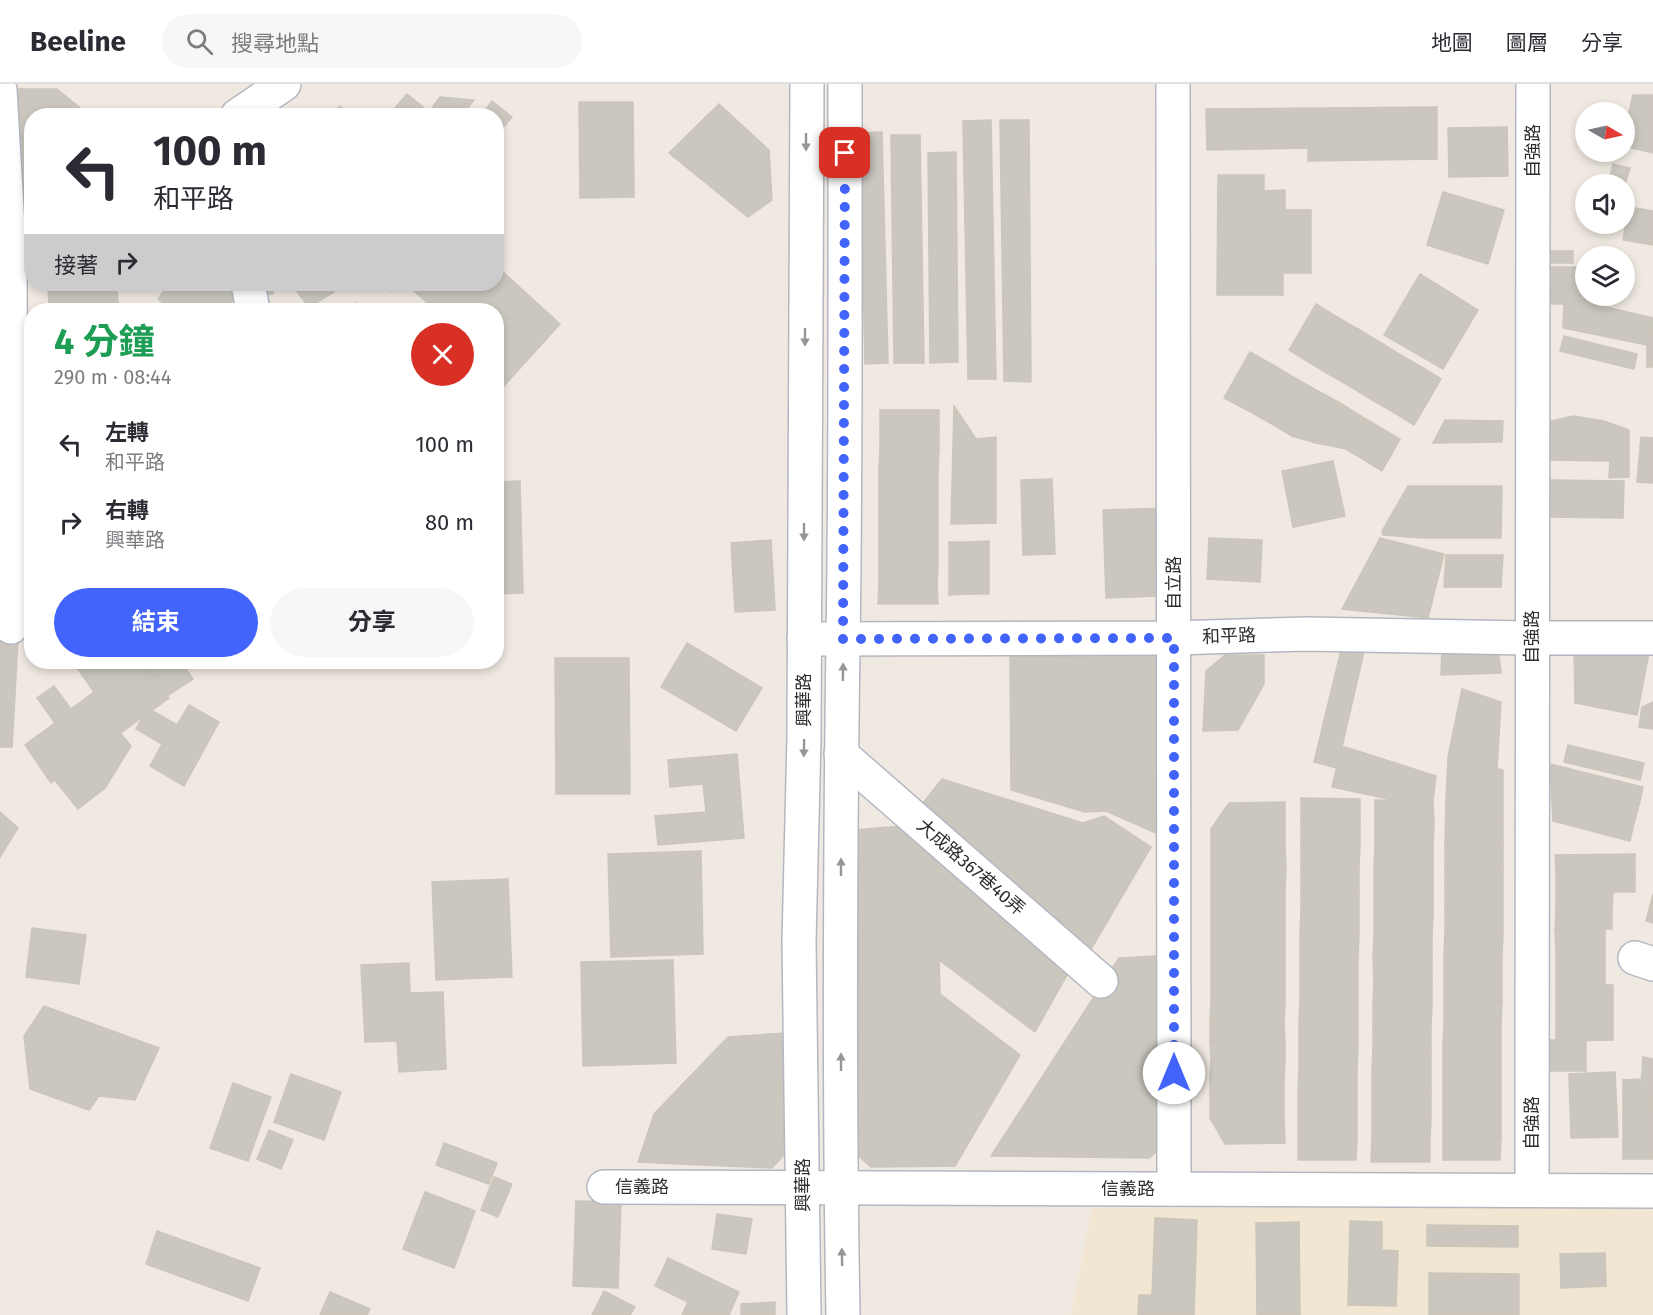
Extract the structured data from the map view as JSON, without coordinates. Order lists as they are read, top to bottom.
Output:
{
  "streets": {
    "street": [
      "自強路",
      "自立路",
      "和平路",
      "興華路",
      "大成路367巷40弄",
      "信義路"
    ]
  },
  "crossings": [
    ["自強路", "和平路"],
    ["自強路", "信義路"],
    ["自立路", "和平路"],
    ["自立路", "信義路"],
    ["和平路", "興華路"],
    ["興華路", "大成路367巷40弄"],
    ["興華路", "信義路"]
  ],
  "north": "right",
  "page": {
    "header": "Beeline",
    "search": "搜尋地點",
    "nav": ["地圖", "圖層", "分享"],
    "turn": ["100 m", "和平路"],
    "then": "接著",
    "heading": ["4 分鐘", "290 m · 08:44"],
    "list": [
      {
        "name": "左轉",
        "note": "和平路",
        "value": "100 m"
      },
      {
        "name": "右轉",
        "note": "興華路",
        "value": "80 m"
      }
    ],
    "buttons": ["結束", "分享"]
  }
}
